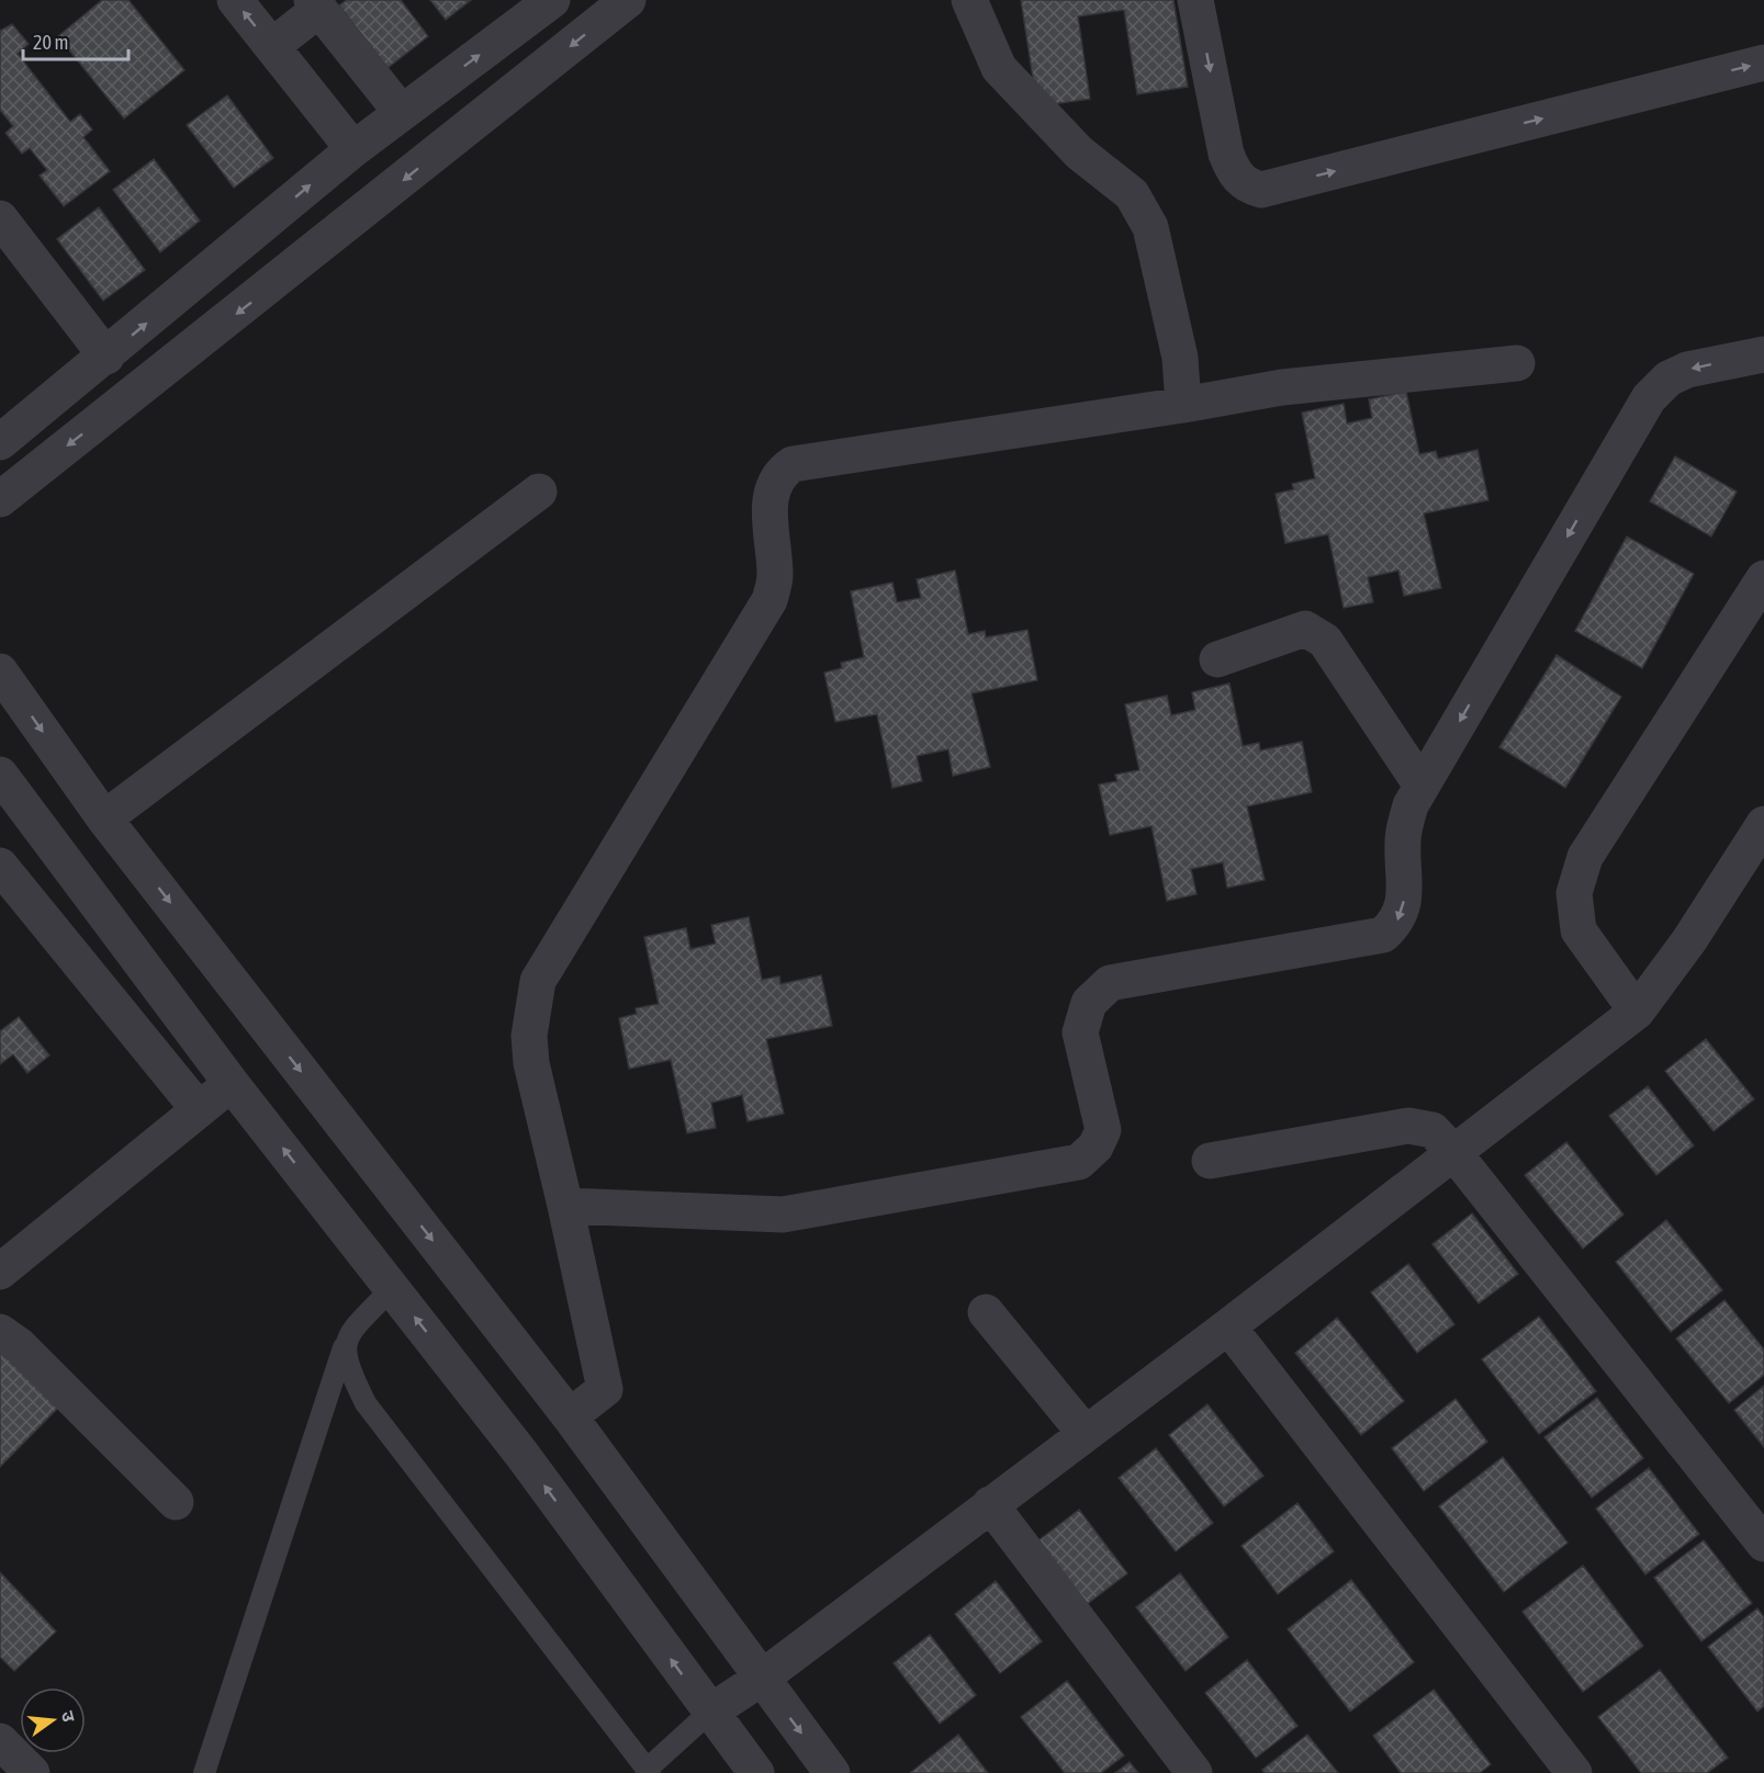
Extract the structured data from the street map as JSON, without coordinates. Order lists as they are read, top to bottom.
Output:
{
  "scale_bar": "20 m",
  "north": "right"
}
